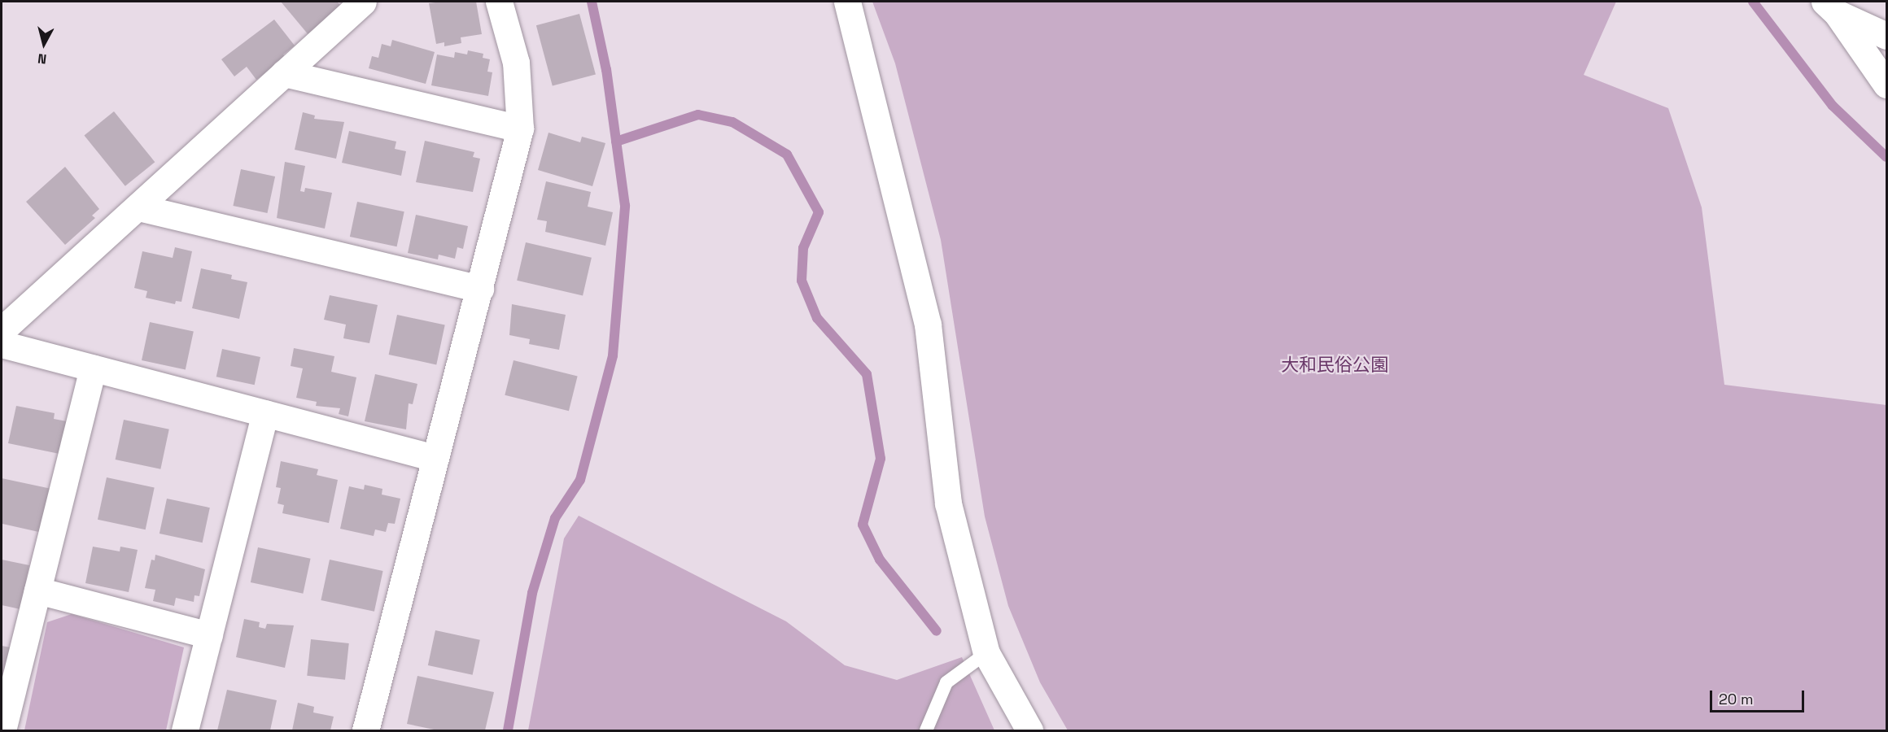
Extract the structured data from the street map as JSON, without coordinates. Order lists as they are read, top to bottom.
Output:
{
  "parks": ["大和民俗公園"],
  "scale_bar": "20 m",
  "north": "bottom"
}
